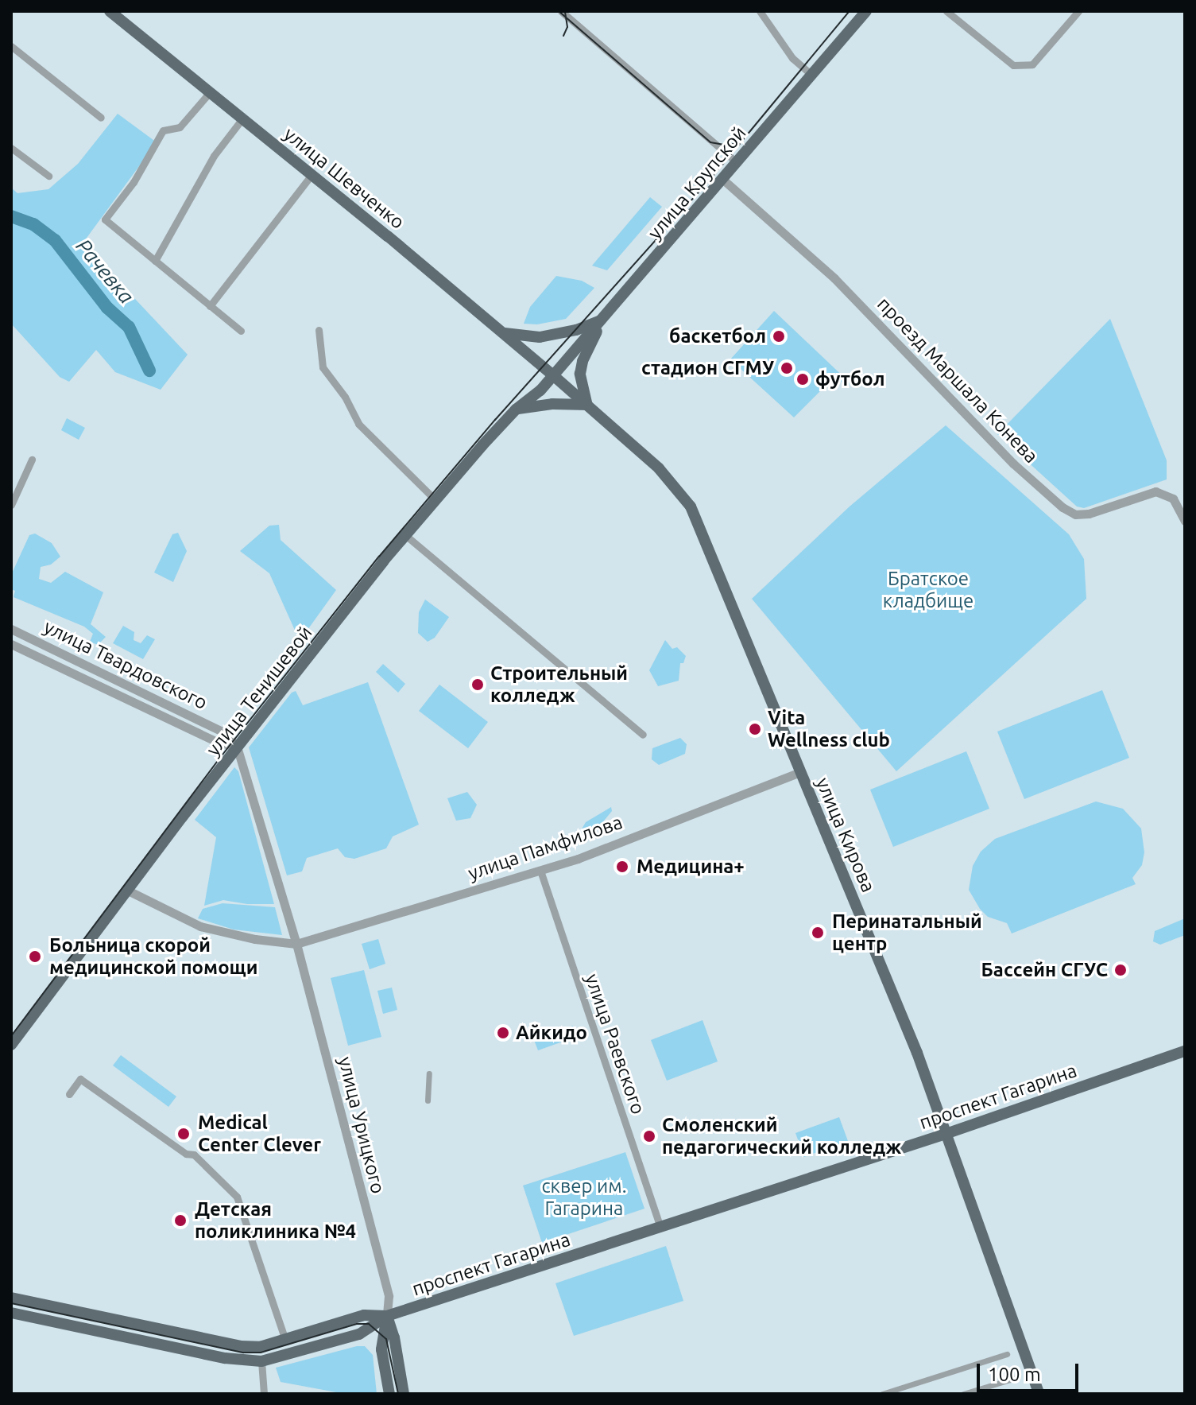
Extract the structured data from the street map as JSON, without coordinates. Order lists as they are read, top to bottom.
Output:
{
  "streets": {
    "main road": [
      "улица Шевченко",
      "улица Крупской",
      "улица Тенишевой",
      "улица Кирова",
      "проспект Гагарина"
    ],
    "street": [
      "проезд Маршала Конева",
      "улица Твардовского",
      "улица Памфилова",
      "улица Раевского",
      "улица Урицкого"
    ]
  },
  "crossings": [
    ["улица Шевченко", "улица Крупской"],
    ["улица Шевченко", "улица Тенишевой"],
    ["улица Шевченко", "улица Кирова"],
    ["улица Крупской", "проезд Маршала Конева"],
    ["улица Крупской", "улица Тенишевой"],
    ["улица Крупской", "улица Кирова"],
    ["улица Твардовского", "улица Тенишевой"],
    ["улица Твардовского", "улица Урицкого"],
    ["улица Тенишевой", "улица Кирова"],
    ["улица Тенишевой", "улица Урицкого"],
    ["улица Кирова", "улица Памфилова"],
    ["улица Кирова", "проспект Гагарина"],
    ["улица Памфилова", "улица Раевского"],
    ["улица Памфилова", "улица Урицкого"],
    ["улица Раевского", "проспект Гагарина"],
    ["проспект Гагарина", "улица Урицкого"]
  ],
  "water": ["Рачевка"],
  "parks": ["Братское кладбище", "сквер им. Гагарина"],
  "places": [
    "баскетбол",
    "стадион СГМУ",
    "футбол",
    "Строительный колледж",
    "Vita Wellness club",
    "Медицина+",
    "Перинатальный центр",
    "Больница скорой медицинской помощи",
    "Бассейн СГУС",
    "Айкидо",
    "Medical Center Clever",
    "Смоленский педагогический колледж",
    "Детская поликлиника №4"
  ],
  "scale_bar": "100 m"
}
